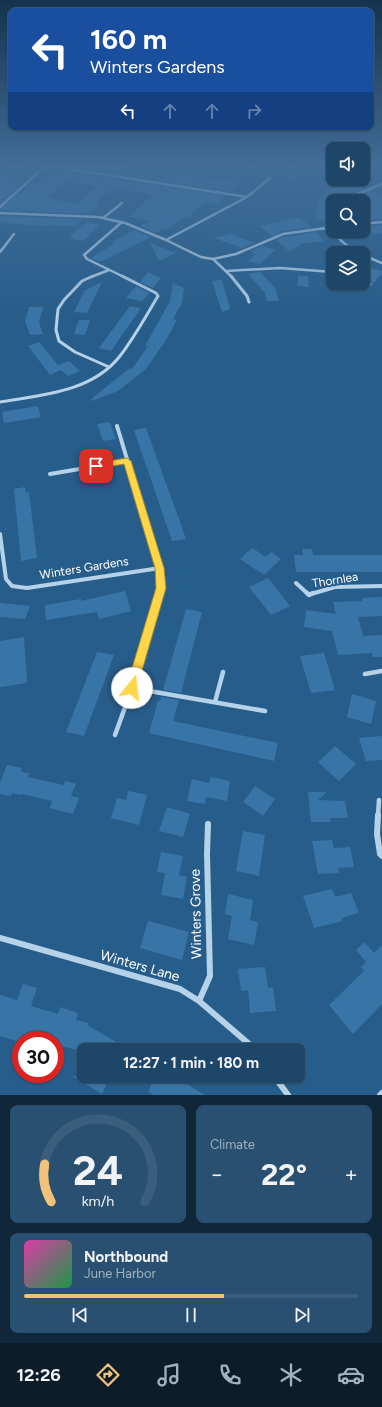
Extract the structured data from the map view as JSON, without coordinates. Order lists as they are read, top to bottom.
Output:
{
  "streets": {
    "street": [
      "Winters Gardens",
      "Thornlea",
      "Winters Grove",
      "Winters Lane"
    ]
  },
  "crossings": [
    ["Winters Grove", "Winters Lane"]
  ],
  "page": {
    "turn": ["160 m", "Winters Gardens"],
    "limit": "30",
    "trip": "12:27 · 1 min · 180 m",
    "tile": "Climate",
    "heat": ["−", "22°", "+"],
    "song": ["Northbound", "June Harbor"],
    "tabs": "12:26",
    "gauge": ["24", "km/h"]
  }
}
